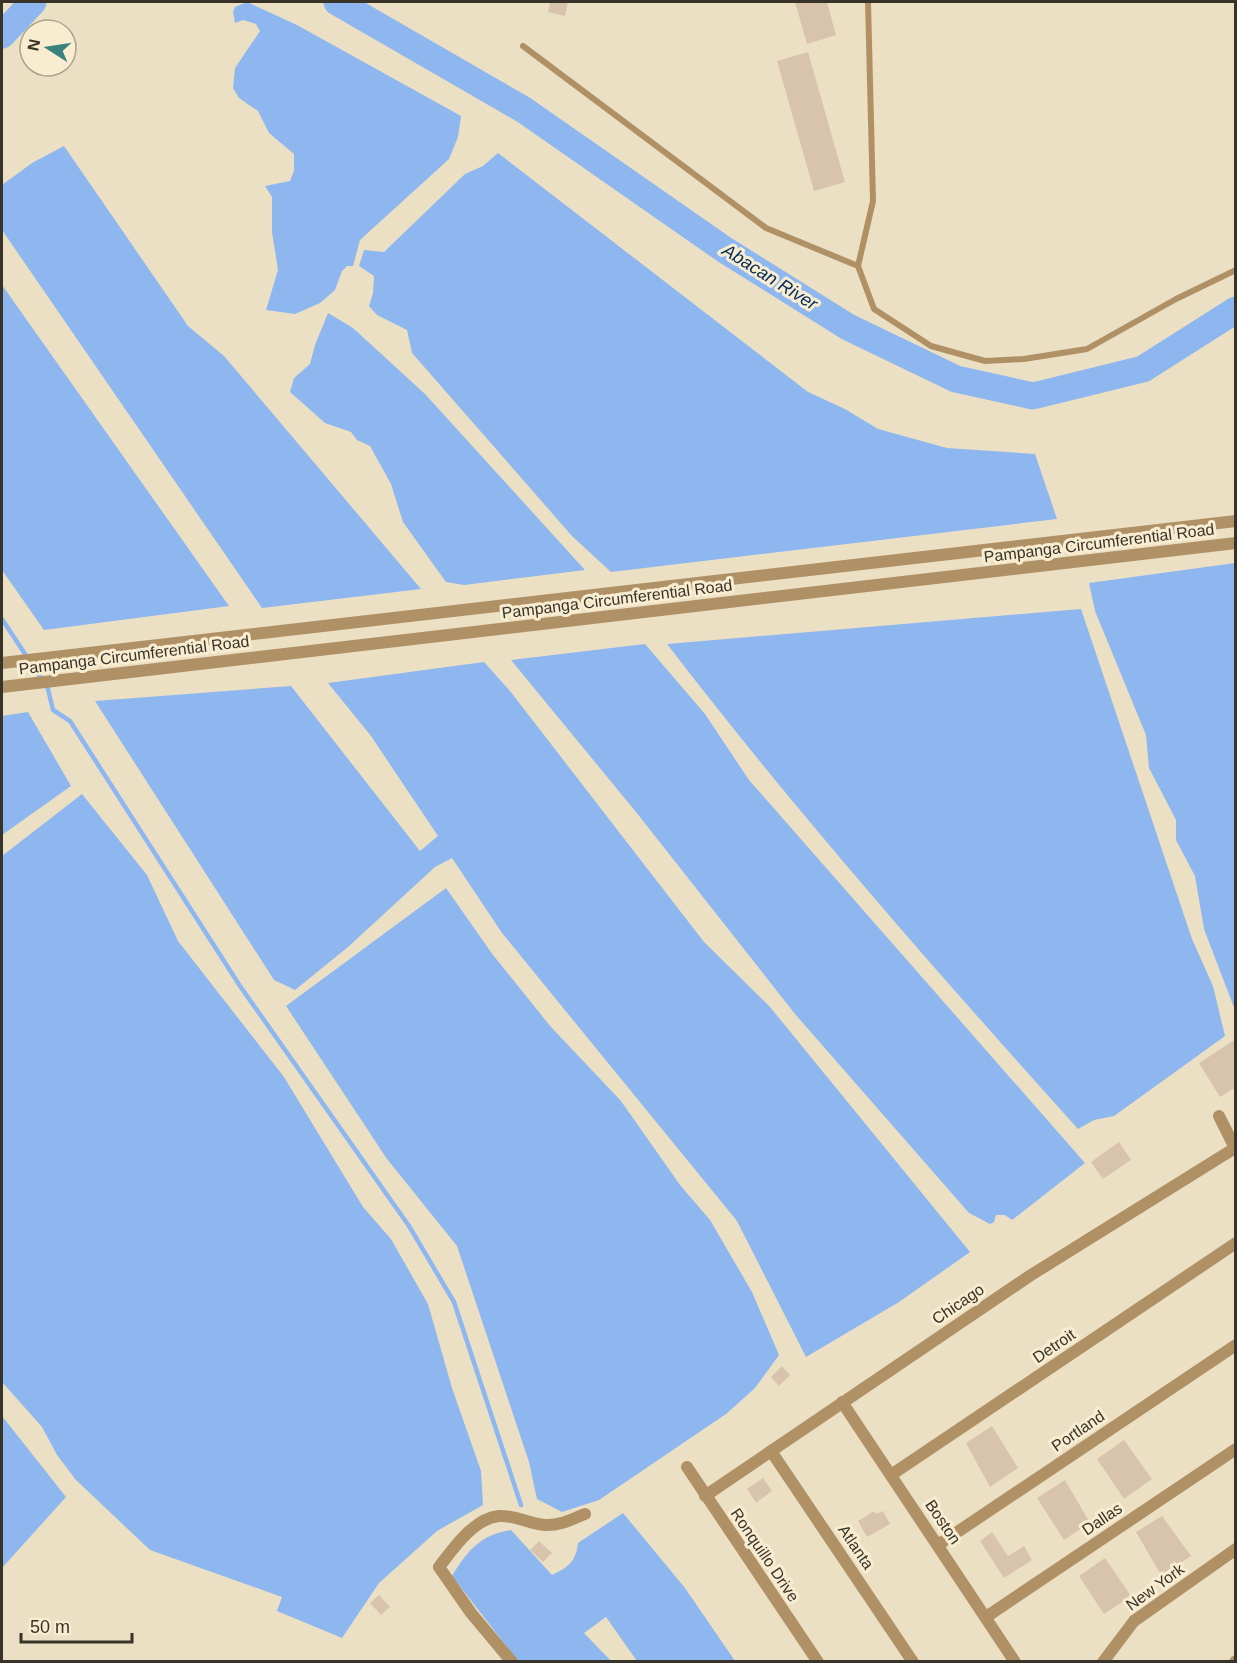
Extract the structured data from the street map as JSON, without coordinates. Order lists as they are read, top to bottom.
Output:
{
  "streets": {
    "street": [
      "Pampanga Circumferential Road",
      "Chicago",
      "Detroit",
      "Portland",
      "Dallas",
      "Boston",
      "Atlanta",
      "Ronquillo Drive",
      "New York"
    ]
  },
  "crossings": [
    ["Chicago", "Boston"],
    ["Chicago", "Atlanta"],
    ["Chicago", "Ronquillo Drive"],
    ["Detroit", "Boston"],
    ["Portland", "Boston"],
    ["Dallas", "Boston"]
  ],
  "water": ["Abacan River"],
  "scale_bar": "50 m",
  "north": "left"
}
